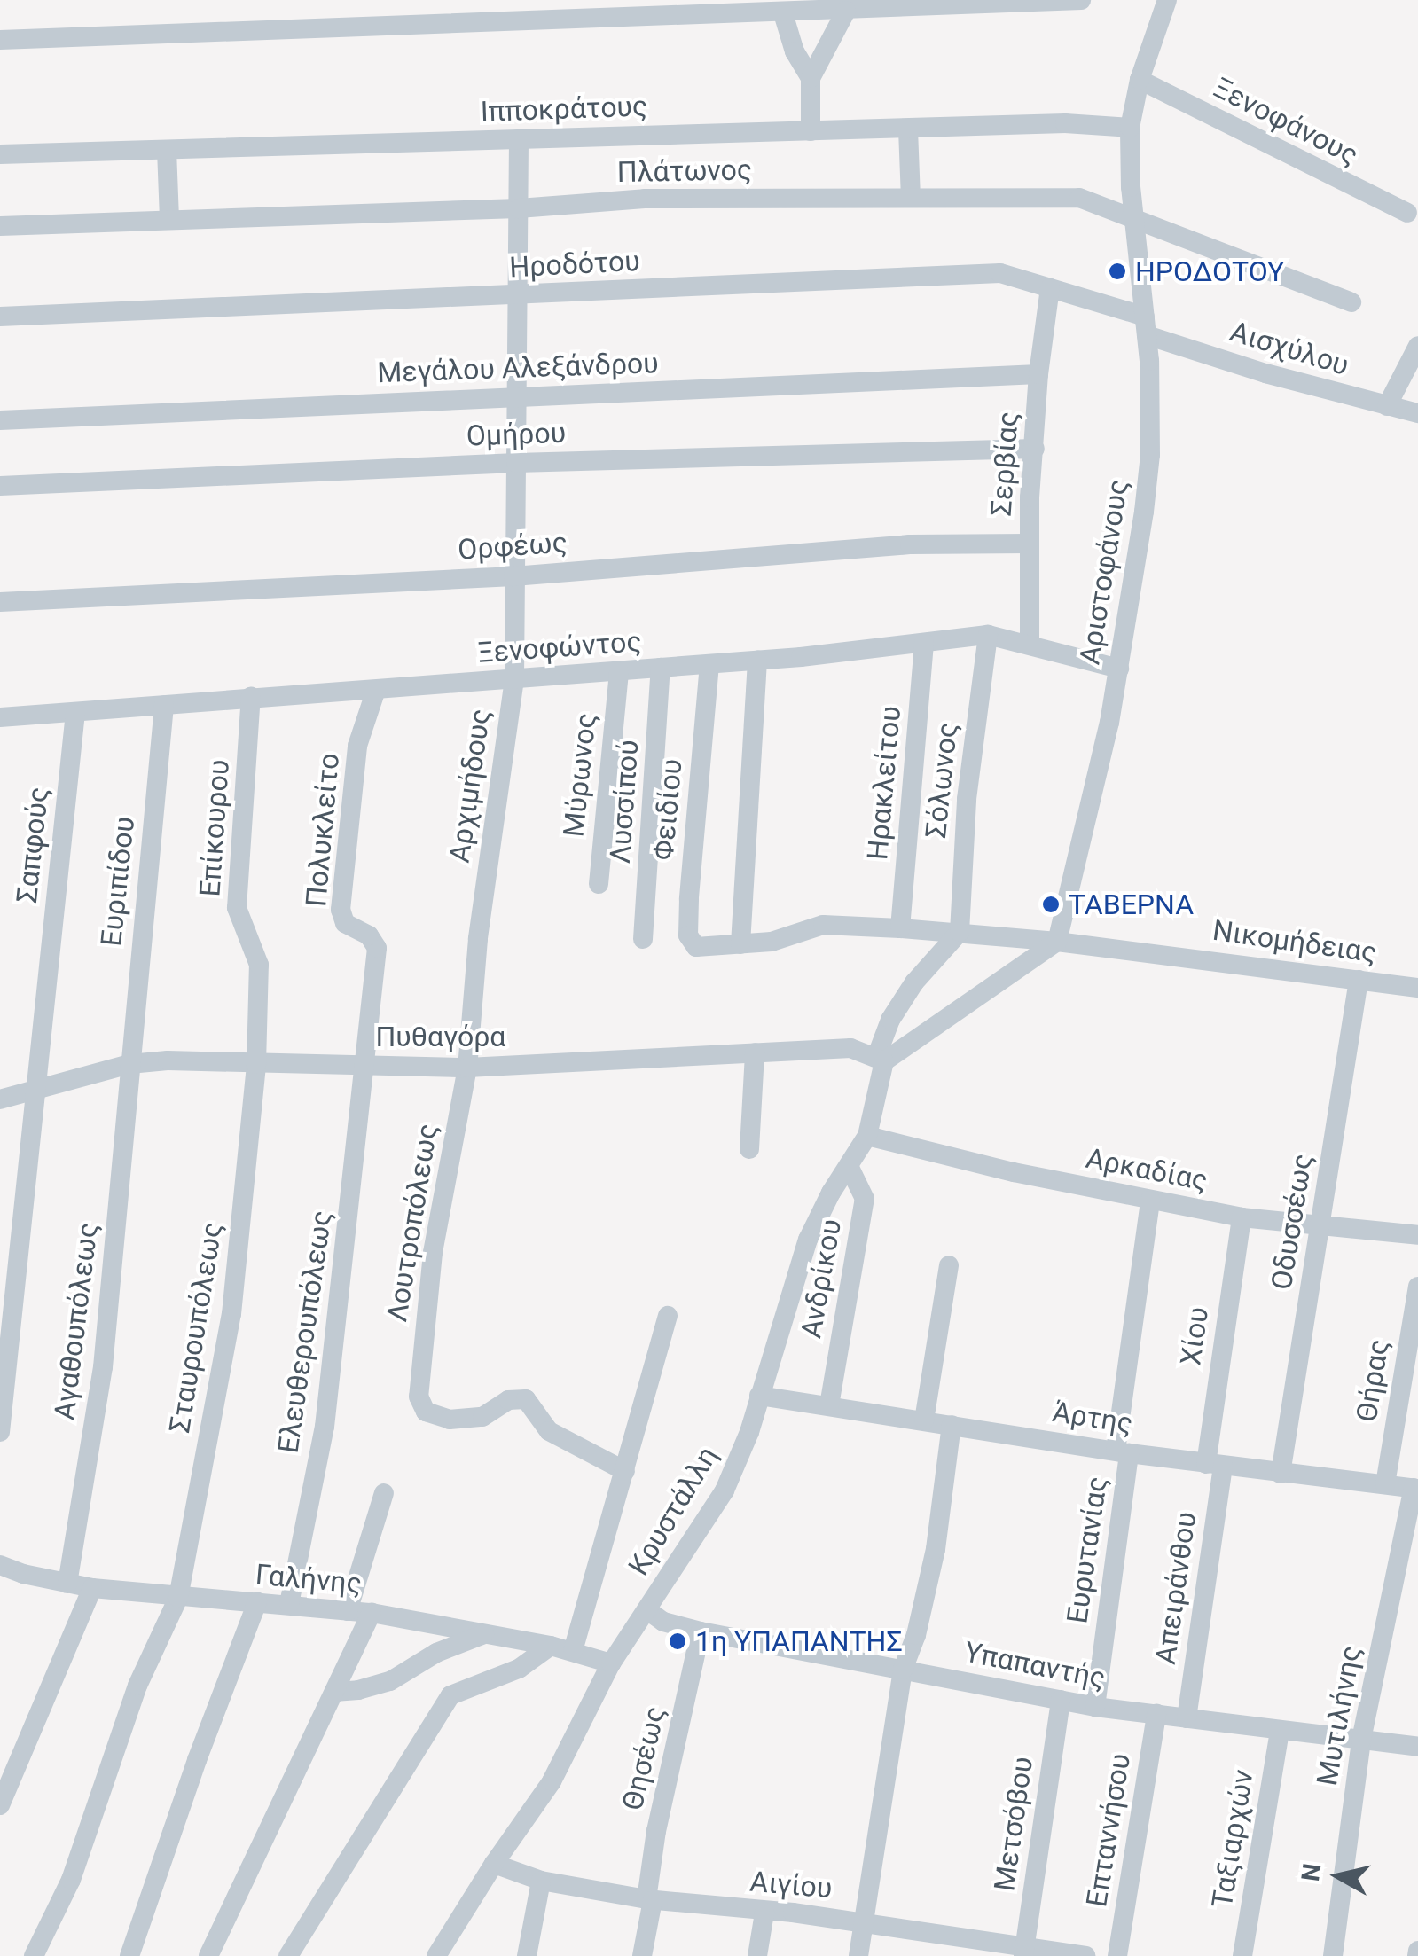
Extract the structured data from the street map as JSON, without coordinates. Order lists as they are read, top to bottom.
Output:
{
  "streets": {
    "street": [
      "Ιπποκράτους",
      "Ξενοφάνους",
      "Πλάτωνος",
      "Ηροδότου",
      "Αισχύλου",
      "Μεγάλου Αλεξάνδρου",
      "Ομήρου",
      "Σερβίας",
      "Ορφέως",
      "Αριστοφάνους",
      "Ξενοφώντος",
      "Μύρωνος",
      "Σόλωνος",
      "Ηρακλείτου",
      "Αρχιμήδους",
      "Λυσσίπού",
      "Φειδίου",
      "Επίκουρου",
      "Πολυκλείτο",
      "Σαπφούς",
      "Ευριπίδου",
      "Νικομήδειας",
      "Πυθαγόρα",
      "Αρκαδίας",
      "Οδυσσέως",
      "Λουτροπόλεως",
      "Ανδρίκου",
      "Αγαθουπόλεως",
      "Σταυρουπόλεως",
      "Ελευθερουπόλεως",
      "Χίου",
      "Θήρας",
      "Άρτης",
      "Κρυστάλλη",
      "Ευρυτανίας",
      "Γαλήνης",
      "Απειράνθου",
      "Υπαπαντής",
      "Μυτιλήνης",
      "Θησέως",
      "Μετσόβου",
      "Επταννήσου",
      "Ταξιαρχών",
      "Αιγίου"
    ]
  },
  "crossings": [
    ["Ιπποκράτους", "Αριστοφάνους"],
    ["Ιπποκράτους", "Αρχιμήδους"],
    ["Ξενοφάνους", "Αριστοφάνους"],
    ["Πλάτωνος", "Αριστοφάνους"],
    ["Πλάτωνος", "Αρχιμήδους"],
    ["Ηροδότου", "Αισχύλου"],
    ["Ηροδότου", "Σερβίας"],
    ["Ηροδότου", "Αριστοφάνους"],
    ["Ηροδότου", "Αρχιμήδους"],
    ["Αισχύλου", "Αριστοφάνους"],
    ["Μεγάλου Αλεξάνδρου", "Σερβίας"],
    ["Μεγάλου Αλεξάνδρου", "Αρχιμήδους"],
    ["Ομήρου", "Σερβίας"],
    ["Ομήρου", "Αρχιμήδους"],
    ["Σερβίας", "Ορφέως"],
    ["Σερβίας", "Ξενοφώντος"],
    ["Ορφέως", "Αρχιμήδους"],
    ["Αριστοφάνους", "Ξενοφώντος"],
    ["Αριστοφάνους", "Νικομήδειας"],
    ["Ξενοφώντος", "Μύρωνος"],
    ["Ξενοφώντος", "Σόλωνος"],
    ["Ξενοφώντος", "Ηρακλείτου"],
    ["Ξενοφώντος", "Αρχιμήδους"],
    ["Ξενοφώντος", "Λυσσίπού"],
    ["Ξενοφώντος", "Φειδίου"],
    ["Ξενοφώντος", "Επίκουρου"],
    ["Ξενοφώντος", "Πολυκλείτο"],
    ["Ξενοφώντος", "Σαπφούς"],
    ["Ξενοφώντος", "Ευριπίδου"],
    ["Σόλωνος", "Νικομήδειας"],
    ["Σόλωνος", "Κρυστάλλη"],
    ["Ηρακλείτου", "Νικομήδειας"],
    ["Αρχιμήδους", "Πυθαγόρα"],
    ["Αρχιμήδους", "Λουτροπόλεως"],
    ["Φειδίου", "Νικομήδειας"],
    ["Επίκουρου", "Πυθαγόρα"],
    ["Επίκουρου", "Σταυρουπόλεως"],
    ["Πολυκλείτο", "Πυθαγόρα"],
    ["Πολυκλείτο", "Ελευθερουπόλεως"],
    ["Σαπφούς", "Πυθαγόρα"],
    ["Ευριπίδου", "Πυθαγόρα"],
    ["Ευριπίδου", "Αγαθουπόλεως"],
    ["Νικομήδειας", "Οδυσσέως"],
    ["Νικομήδειας", "Κρυστάλλη"],
    ["Πυθαγόρα", "Λουτροπόλεως"],
    ["Πυθαγόρα", "Αγαθουπόλεως"],
    ["Πυθαγόρα", "Σταυρουπόλεως"],
    ["Πυθαγόρα", "Ελευθερουπόλεως"],
    ["Πυθαγόρα", "Κρυστάλλη"],
    ["Αρκαδίας", "Οδυσσέως"],
    ["Αρκαδίας", "Χίου"],
    ["Αρκαδίας", "Κρυστάλλη"],
    ["Αρκαδίας", "Ευρυτανίας"],
    ["Οδυσσέως", "Άρτης"],
    ["Ανδρίκου", "Άρτης"],
    ["Ανδρίκου", "Κρυστάλλη"],
    ["Αγαθουπόλεως", "Γαλήνης"],
    ["Σταυρουπόλεως", "Γαλήνης"],
    ["Ελευθερουπόλεως", "Γαλήνης"],
    ["Χίου", "Άρτης"],
    ["Χίου", "Απειράνθου"],
    ["Θήρας", "Άρτης"],
    ["Άρτης", "Κρυστάλλη"],
    ["Άρτης", "Ευρυτανίας"],
    ["Άρτης", "Απειράνθου"],
    ["Άρτης", "Μυτιλήνης"],
    ["Κρυστάλλη", "Γαλήνης"],
    ["Κρυστάλλη", "Υπαπαντής"],
    ["Κρυστάλλη", "Αιγίου"],
    ["Ευρυτανίας", "Υπαπαντής"],
    ["Απειράνθου", "Υπαπαντής"],
    ["Υπαπαντής", "Μυτιλήνης"],
    ["Υπαπαντής", "Θησέως"],
    ["Υπαπαντής", "Μετσόβου"],
    ["Υπαπαντής", "Επταννήσου"],
    ["Υπαπαντής", "Ταξιαρχών"],
    ["Θησέως", "Αιγίου"],
    ["Μετσόβου", "Αιγίου"]
  ],
  "places": ["ΗΡΟΔΟΤΟΥ", "ΤΑΒΕΡΝΑ", "1η ΥΠΑΠΑΝΤΗΣ"],
  "north": "left"
}
